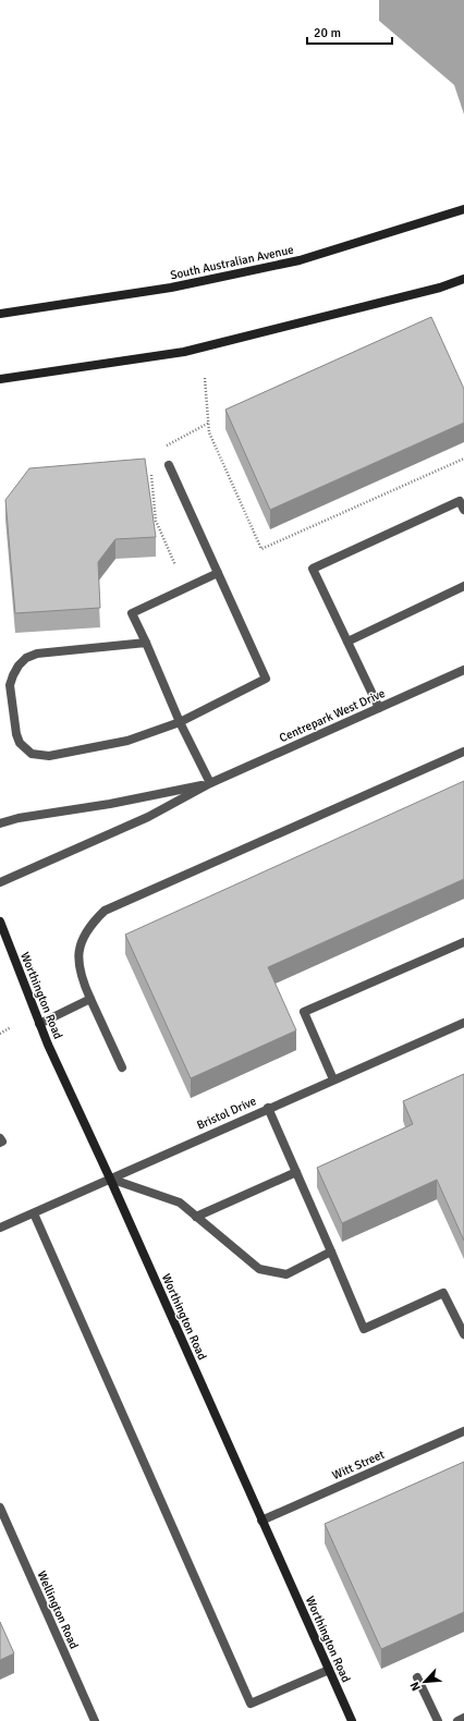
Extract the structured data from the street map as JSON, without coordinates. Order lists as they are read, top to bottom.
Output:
{
  "streets": {
    "main road": ["South Australian Avenue", "Worthington Road"],
    "street": [
      "Centrepark West Drive",
      "Bristol Drive",
      "Witt Street",
      "Wellington Road"
    ]
  },
  "crossings": [
    ["Worthington Road", "Bristol Drive"],
    ["Worthington Road", "Witt Street"]
  ],
  "scale_bar": "20 m",
  "north": "bottom left"
}
